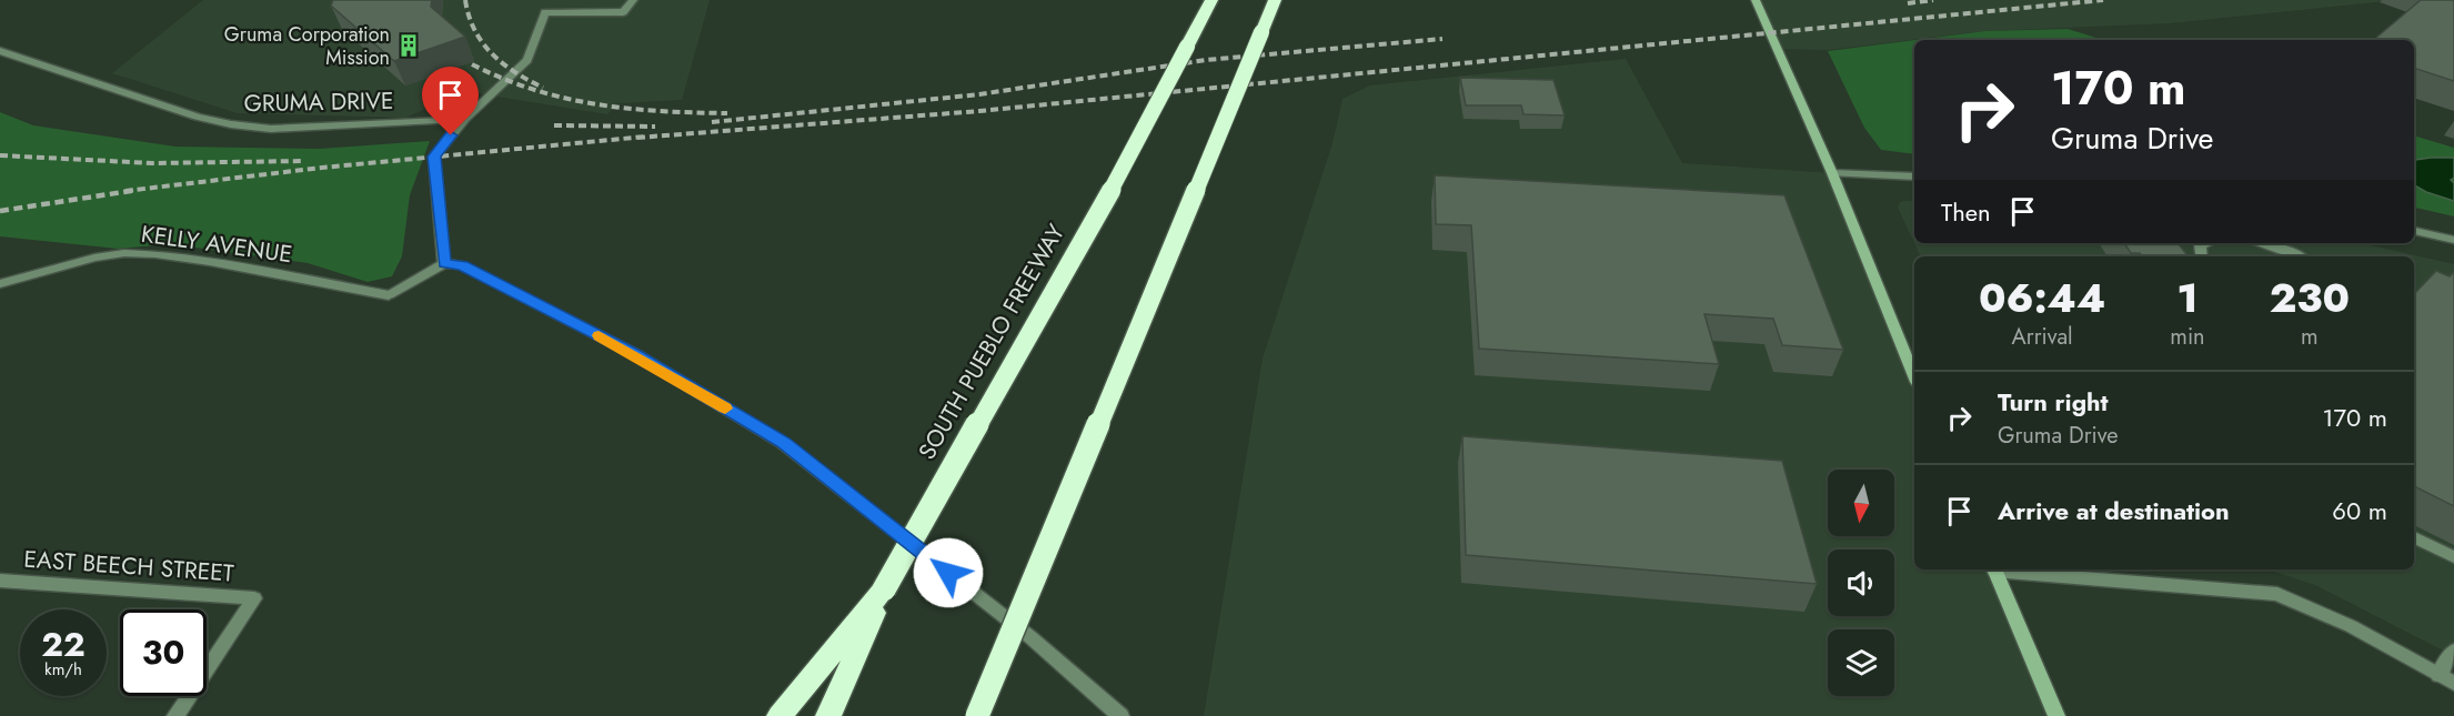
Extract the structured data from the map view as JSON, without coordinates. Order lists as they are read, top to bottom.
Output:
{
  "streets": {
    "highway": ["SOUTH PUEBLO FREEWAY"],
    "street": ["GRUMA DRIVE", "KELLY AVENUE", "EAST BEECH STREET"]
  },
  "places": {
    "building": ["Gruma Corporation Mission"]
  },
  "north": "bottom",
  "page": {
    "turn": ["170 m", "Gruma Drive"],
    "then": "Then",
    "eta": [
      "06:44",
      "Arrival",
      "1",
      "min",
      "230",
      "m"
    ],
    "list": [
      {
        "name": "Turn right",
        "note": "Gruma Drive",
        "value": "170 m"
      },
      {
        "name": "Arrive at destination",
        "value": "60 m"
      }
    ],
    "speed": "22 km/h",
    "limit": "30"
  }
}
